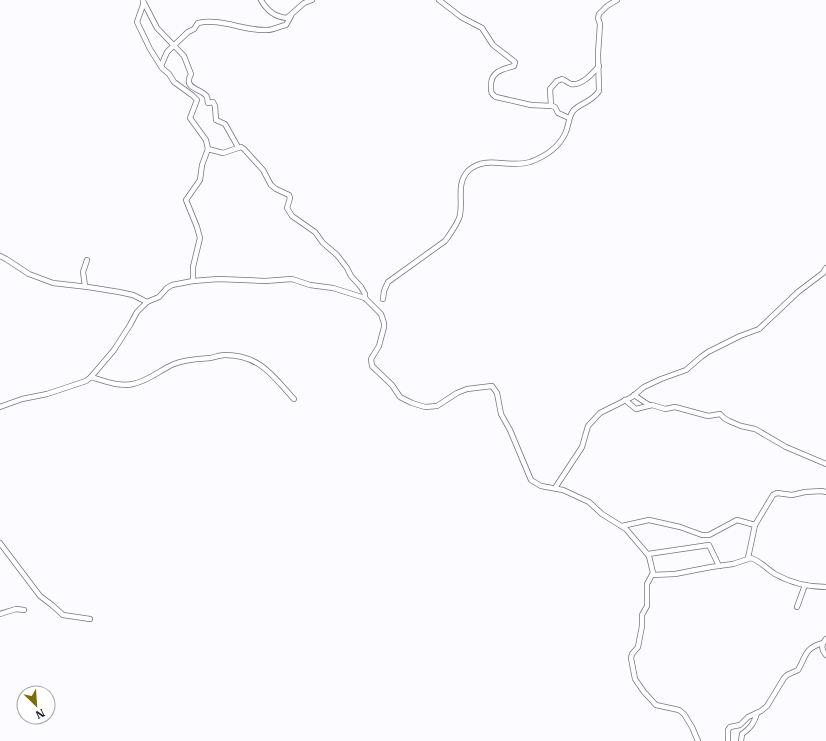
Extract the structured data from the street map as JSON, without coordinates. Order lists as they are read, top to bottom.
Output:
{
  "north": "bottom right"
}
